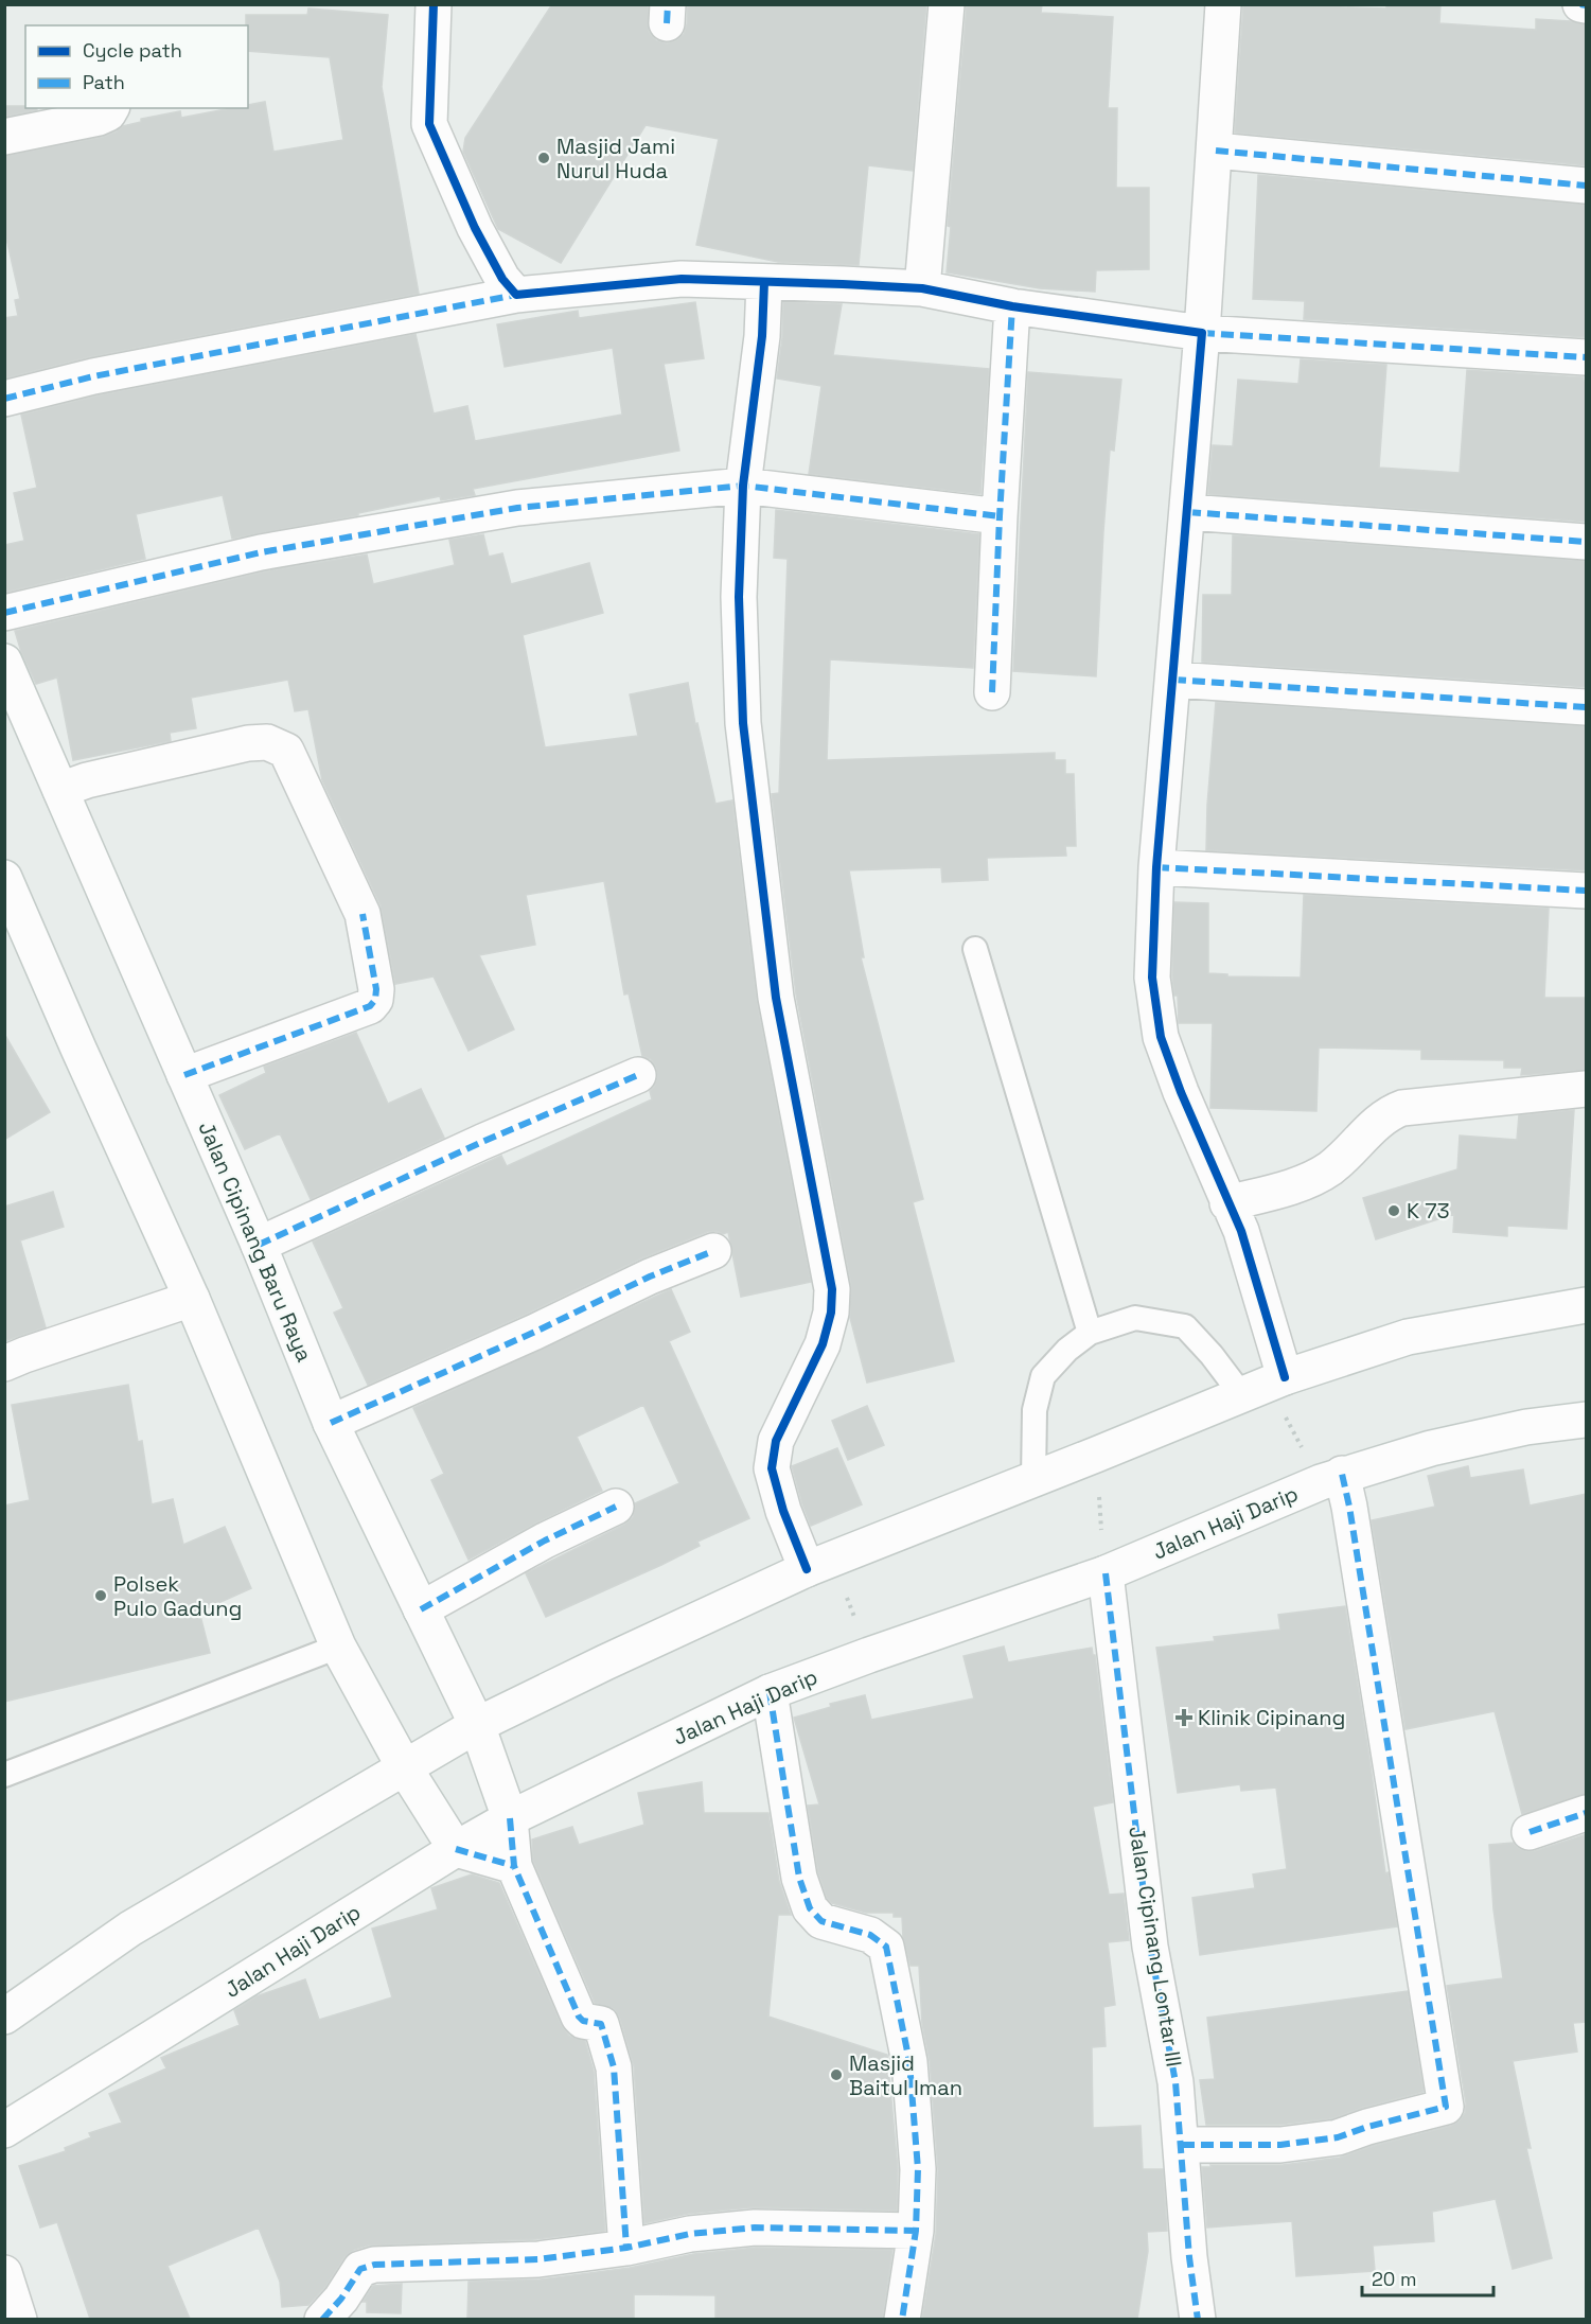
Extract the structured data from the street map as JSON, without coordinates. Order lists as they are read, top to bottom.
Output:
{
  "streets": {
    "street": ["Jalan Cipinang Baru Raya", "Jalan Haji Darip", "Jalan Cipinang Lontar III"]
  },
  "crossings": [
    ["Jalan Cipinang Baru Raya", "Jalan Haji Darip"],
    ["Jalan Haji Darip", "Jalan Cipinang Lontar III"]
  ],
  "places": {
    "other": [
      "Masjid Jami Nurul Huda",
      "K 73",
      "Polsek Pulo Gadung",
      "Masjid Baitul Iman"
    ],
    "health": ["Klinik Cipinang"]
  },
  "legend": ["Cycle path", "Path"],
  "scale_bar": "20 m"
}
